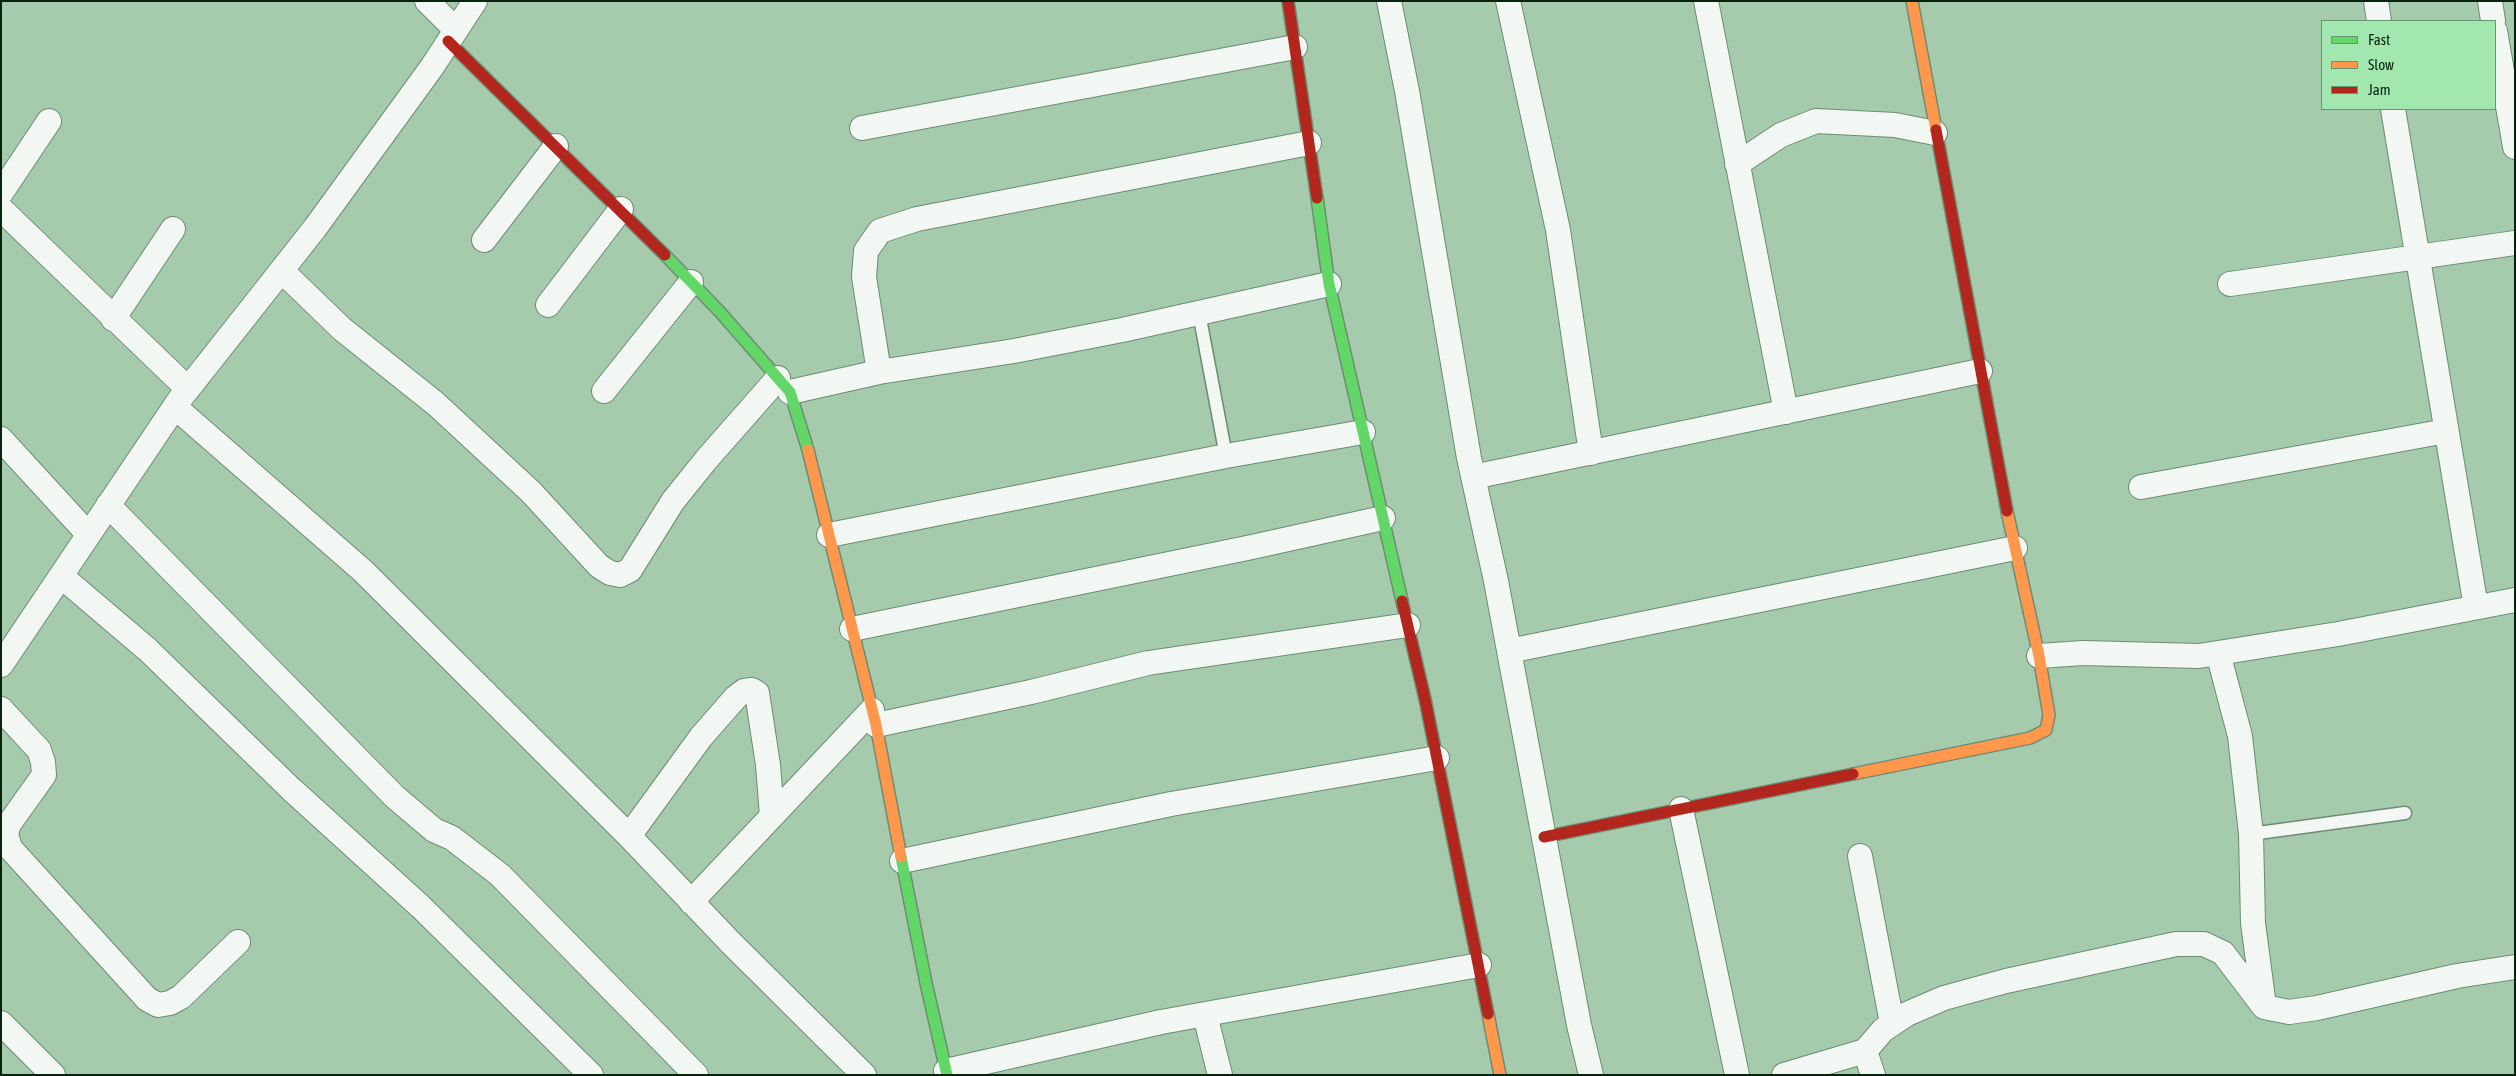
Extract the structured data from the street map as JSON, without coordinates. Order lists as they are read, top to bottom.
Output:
{
  "legend": ["Fast", "Slow", "Jam"]
}
